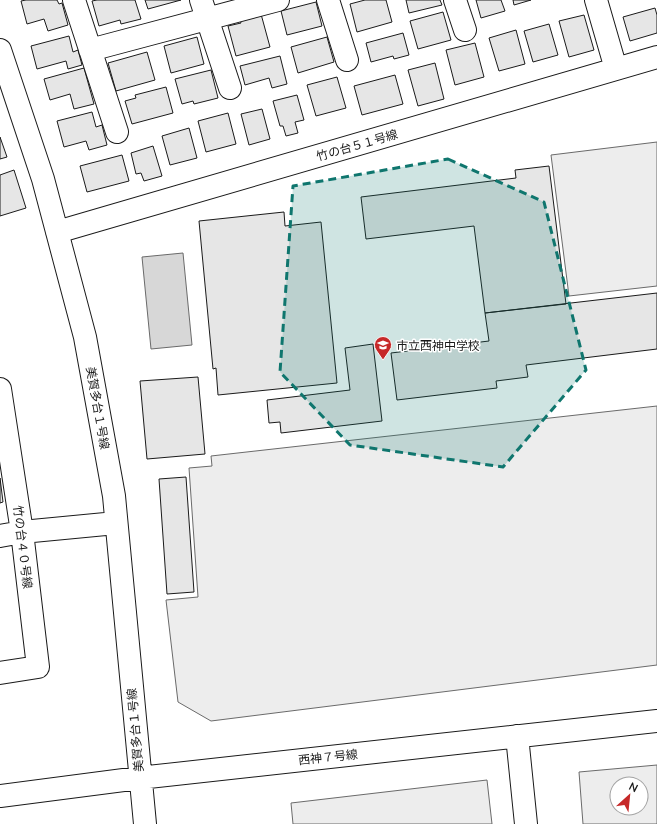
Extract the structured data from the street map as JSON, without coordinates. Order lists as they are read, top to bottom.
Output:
{
  "streets": {
    "street": [
      "竹の台５１号線",
      "美賀多台１号線",
      "竹の台４０号線",
      "西神７号線"
    ]
  },
  "crossings": [
    ["竹の台５１号線", "美賀多台１号線"],
    ["美賀多台１号線", "西神７号線"]
  ],
  "places": {
    "school or university": ["市立西神中学校"]
  },
  "north": "top right"
}
